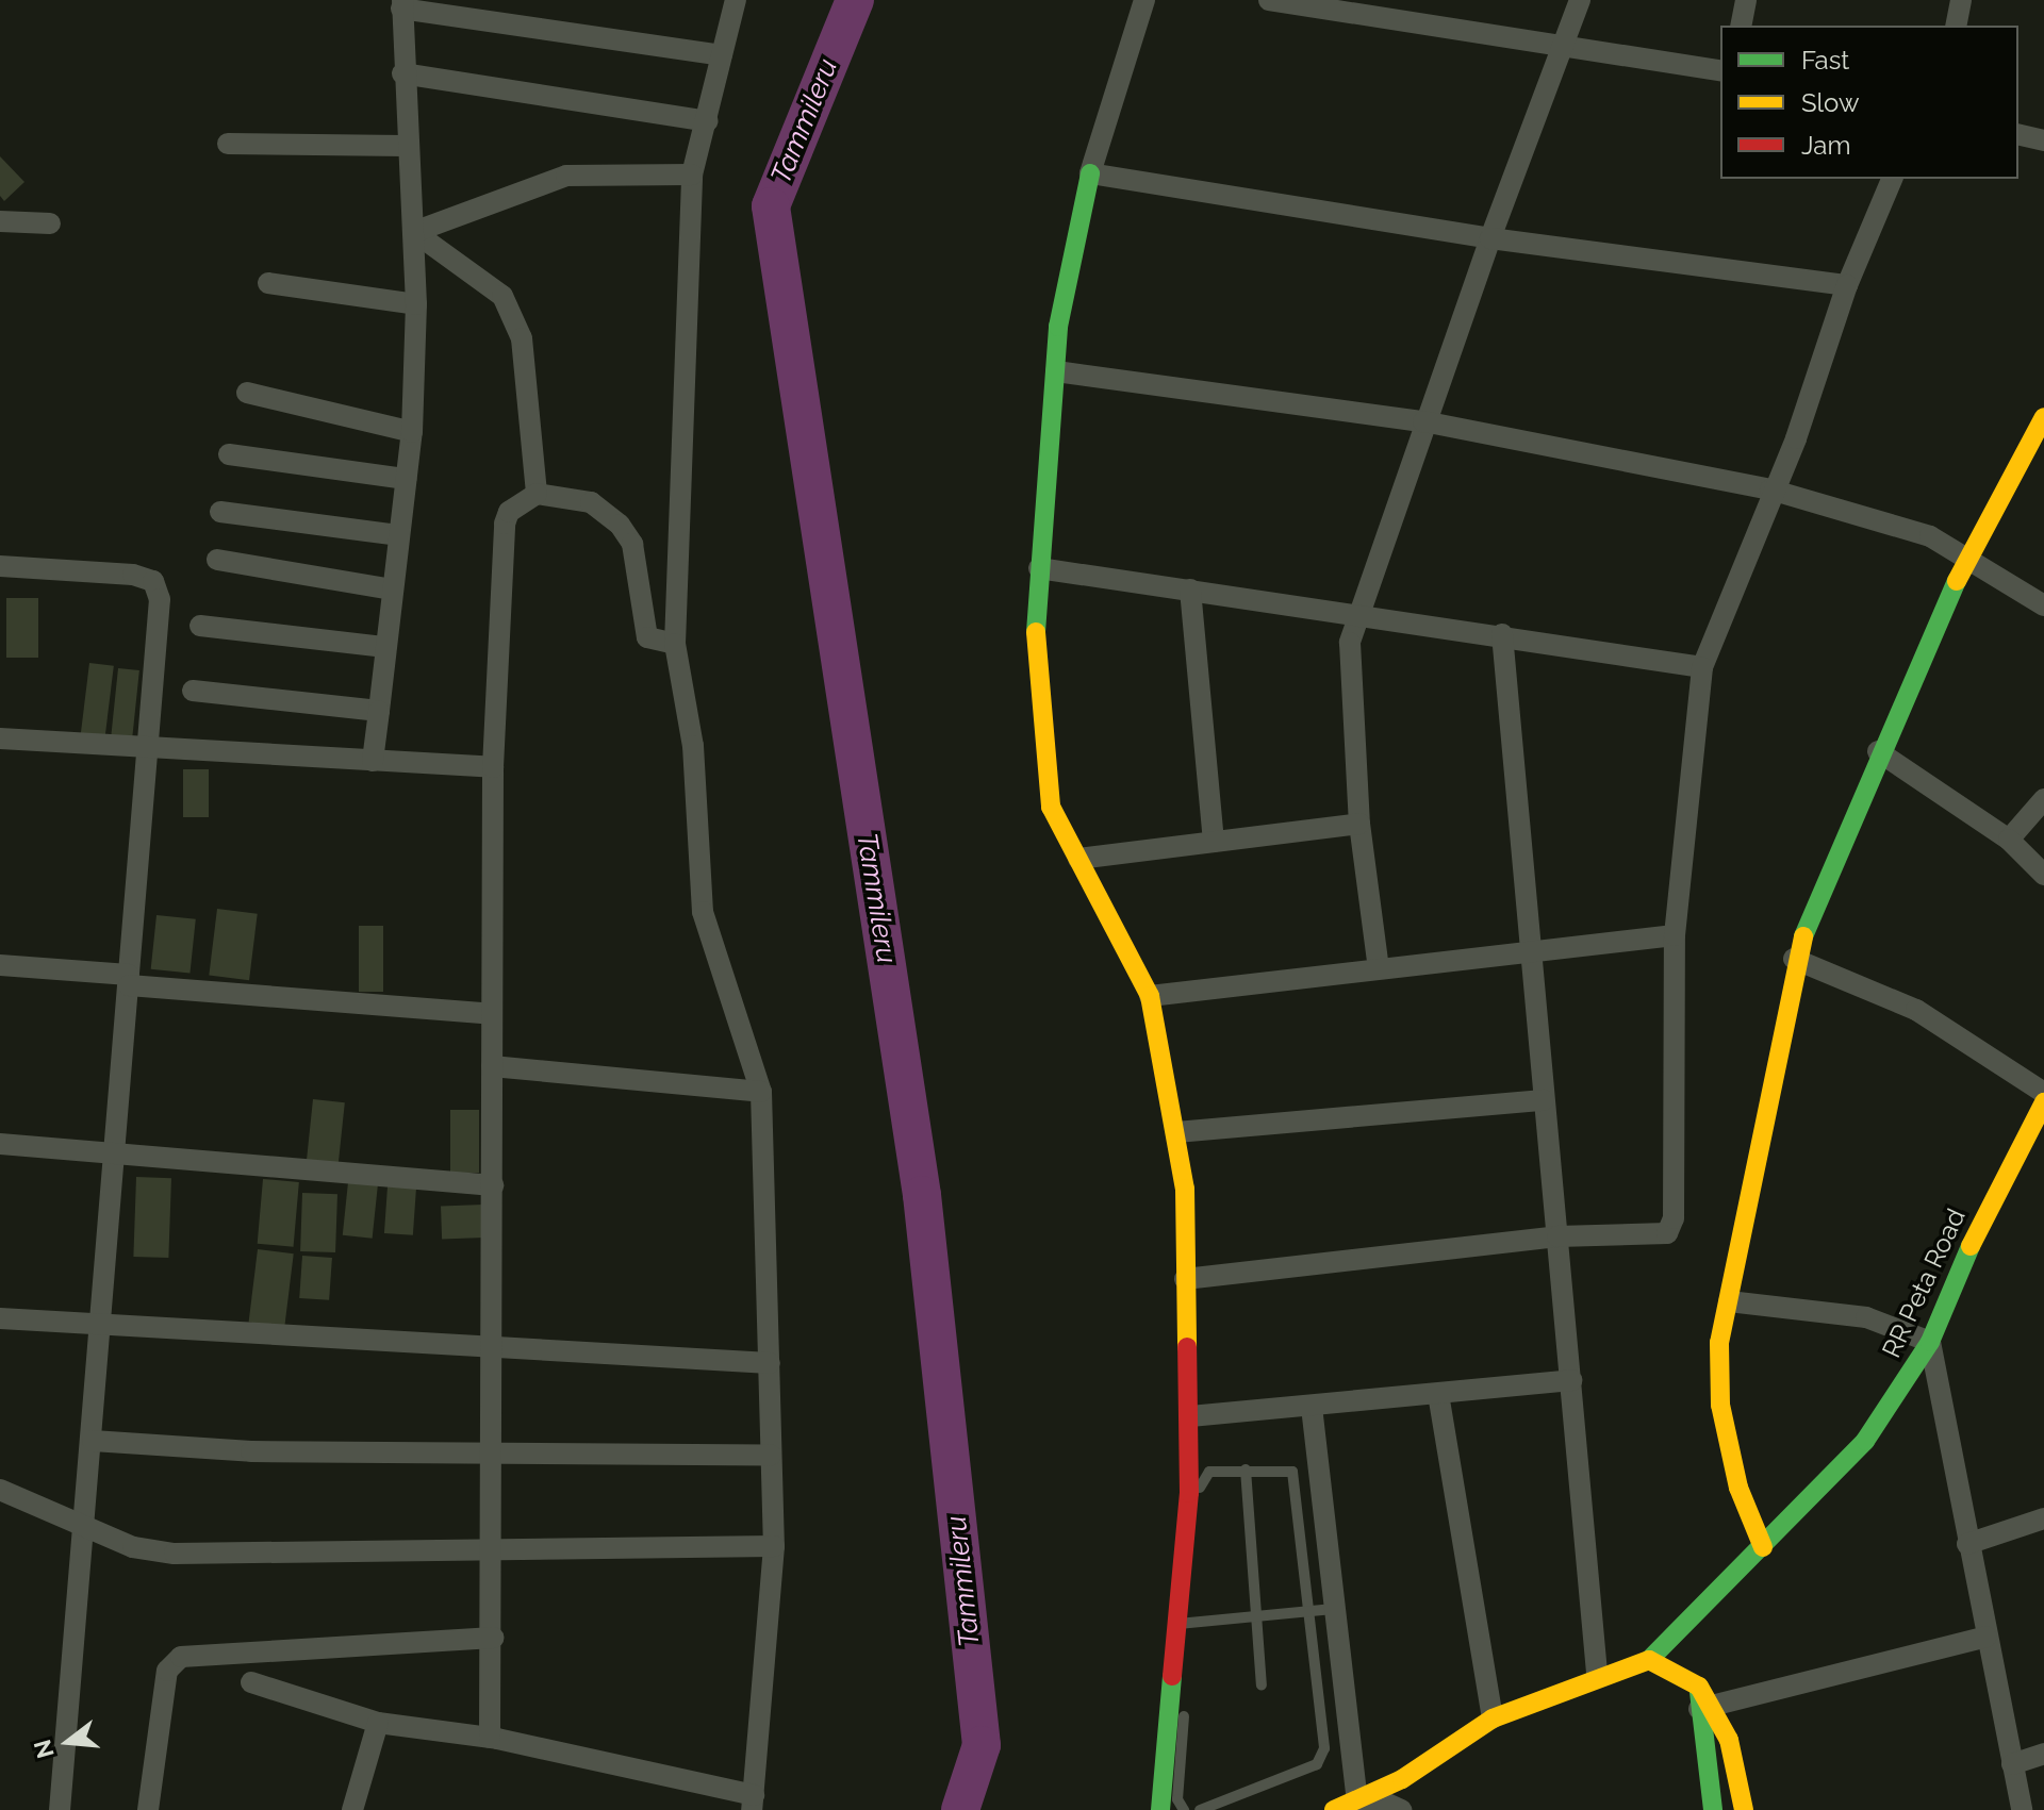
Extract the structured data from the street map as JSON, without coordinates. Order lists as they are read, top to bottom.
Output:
{
  "streets": {
    "street": ["RR Peta Road"]
  },
  "water": ["Tammileru"],
  "legend": ["Fast", "Slow", "Jam"],
  "north": "left"
}
